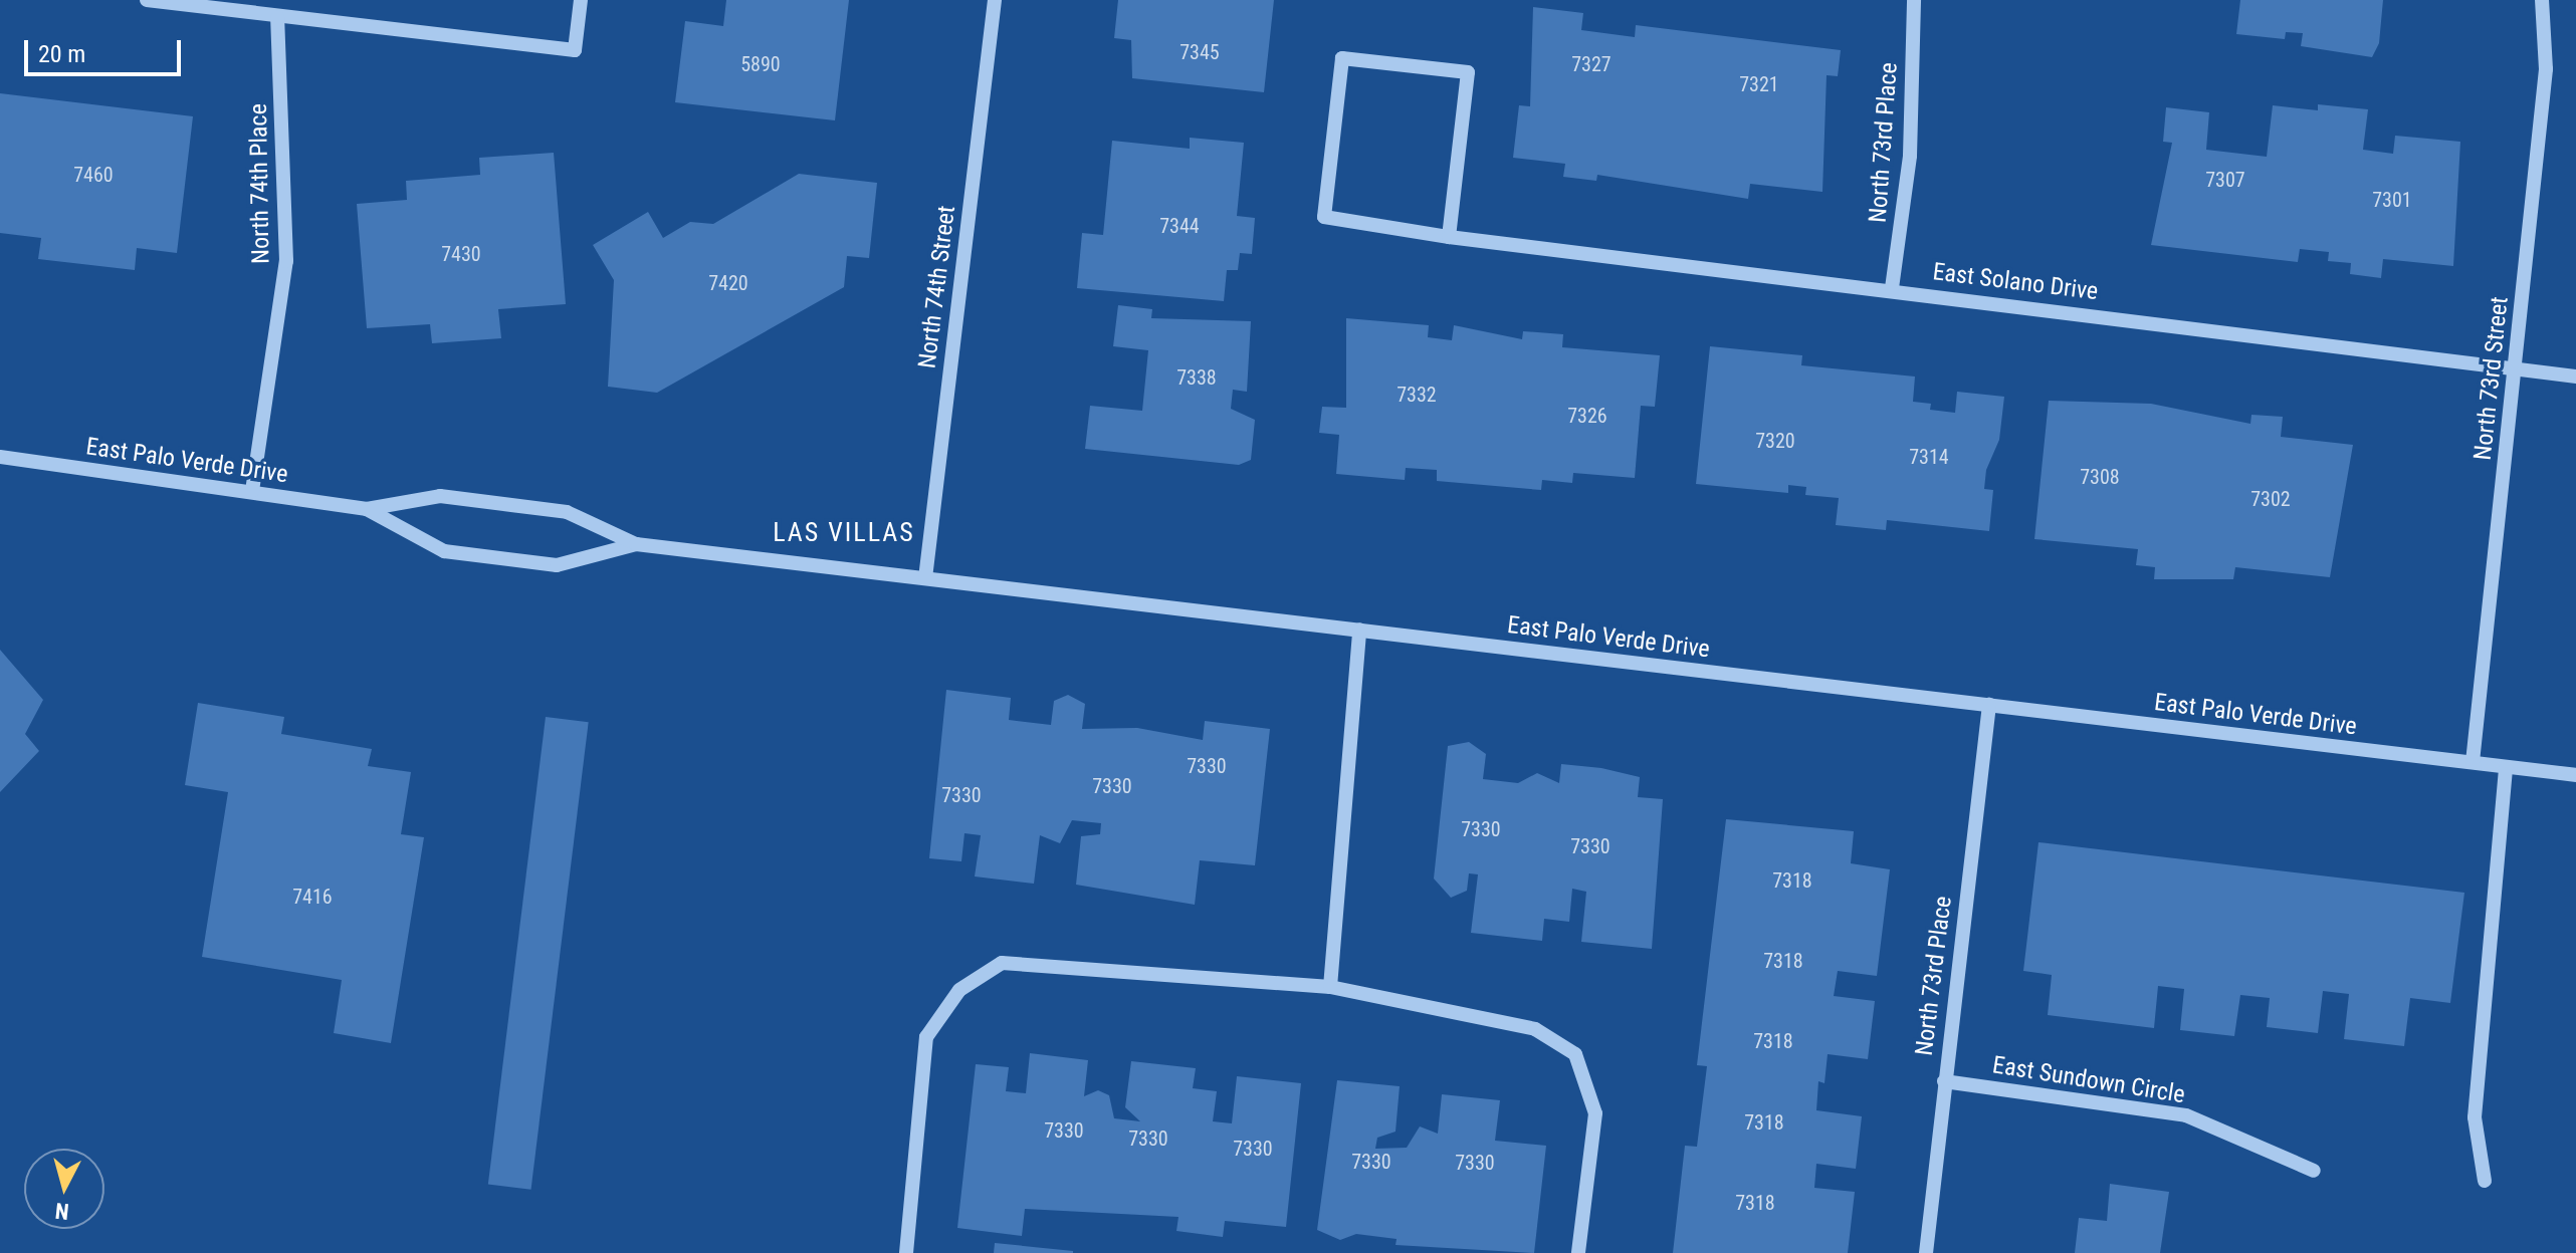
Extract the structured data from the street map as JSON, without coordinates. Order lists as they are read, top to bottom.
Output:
{
  "streets": {
    "street": [
      "North 73rd Place",
      "North 74th Place",
      "East Solano Drive",
      "North 74th Street",
      "North 73rd Street",
      "East Palo Verde Drive",
      "East Sundown Circle"
    ]
  },
  "crossings": [
    ["North 73rd Place", "East Solano Drive"],
    ["North 73rd Place", "East Palo Verde Drive"],
    ["North 73rd Place", "East Sundown Circle"],
    ["North 74th Place", "East Palo Verde Drive"],
    ["East Solano Drive", "North 73rd Street"],
    ["North 74th Street", "East Palo Verde Drive"],
    ["North 73rd Street", "East Palo Verde Drive"]
  ],
  "districts": ["LAS VILLAS"],
  "house_numbers": [
    "7345",
    "5890",
    "7327",
    "7321",
    "7460",
    "7307",
    "7301",
    "7344",
    "7430",
    "7420",
    "7338",
    "7332",
    "7326",
    "7320",
    "7314",
    "7308",
    "7302",
    "7330",
    "7330",
    "7330",
    "7330",
    "7330",
    "7318",
    "7416",
    "7318",
    "7318",
    "7318",
    "7330",
    "7330",
    "7330",
    "7330",
    "7330",
    "7318"
  ],
  "scale_bar": "20 m",
  "north": "bottom"
}
